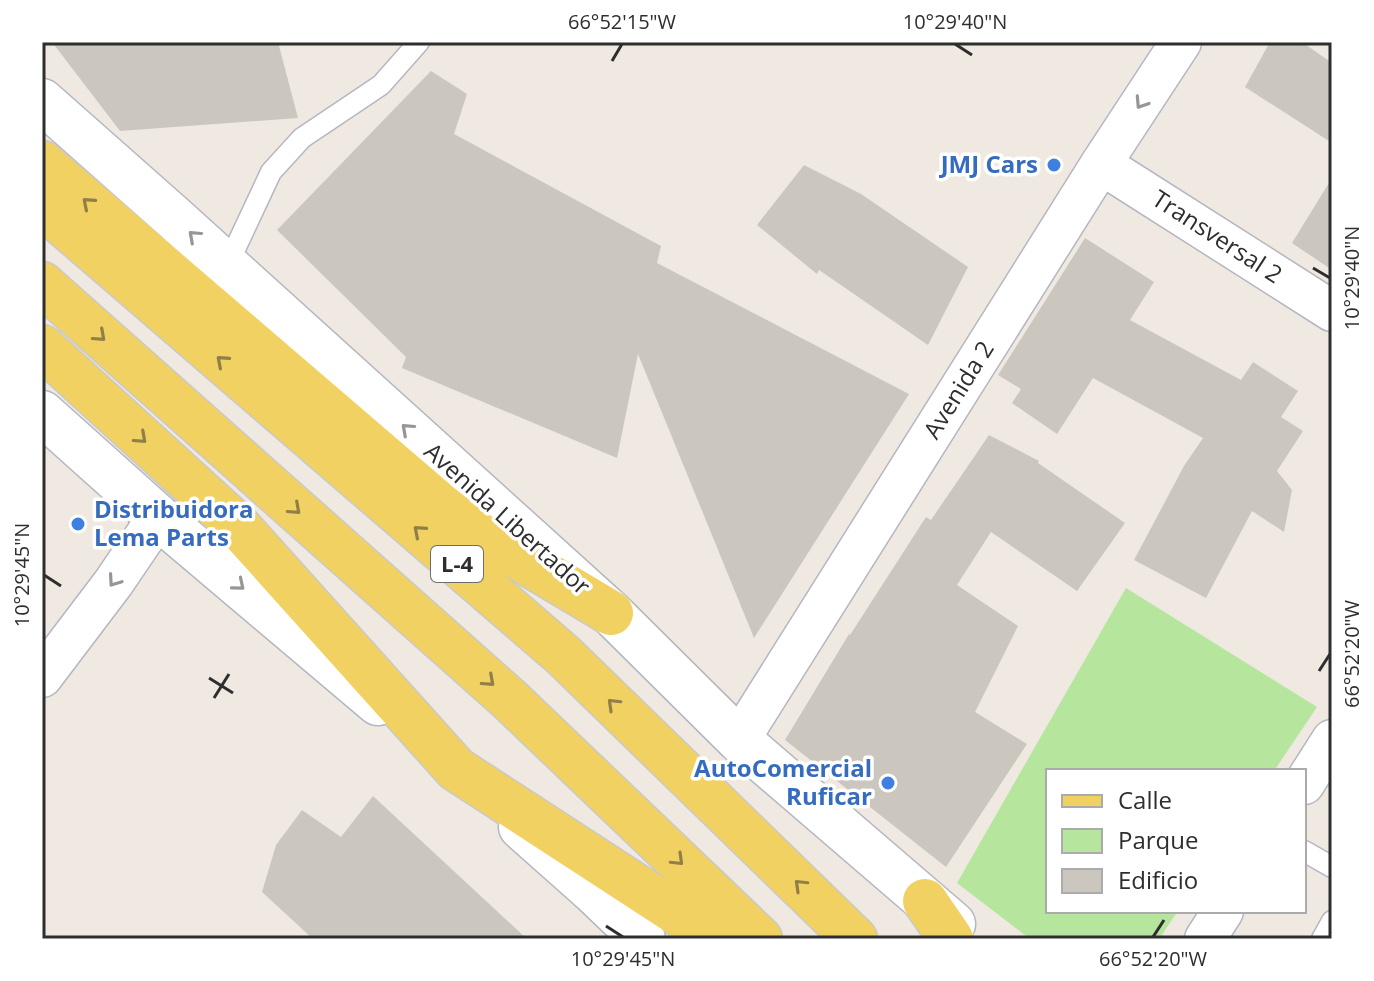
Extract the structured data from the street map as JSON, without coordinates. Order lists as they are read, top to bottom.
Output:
{
  "streets": {
    "main road": ["Avenida Libertador", "L-4"],
    "street": ["Transversal 2", "Avenida 2"]
  },
  "crossings": [
    ["Transversal 2", "Avenida 2"],
    ["Avenida 2", "Avenida Libertador"],
    ["Avenida Libertador", "L-4"]
  ],
  "places": ["JMJ Cars", "Distribuidora Lema Parts", "AutoComercial Ruficar"],
  "legend": ["Calle", "Parque", "Edificio"],
  "coordinates": [
    "66°52'15\"W",
    "10°29'40\"N",
    "10°29'45\"N",
    "66°52'20\"W"
  ]
}
